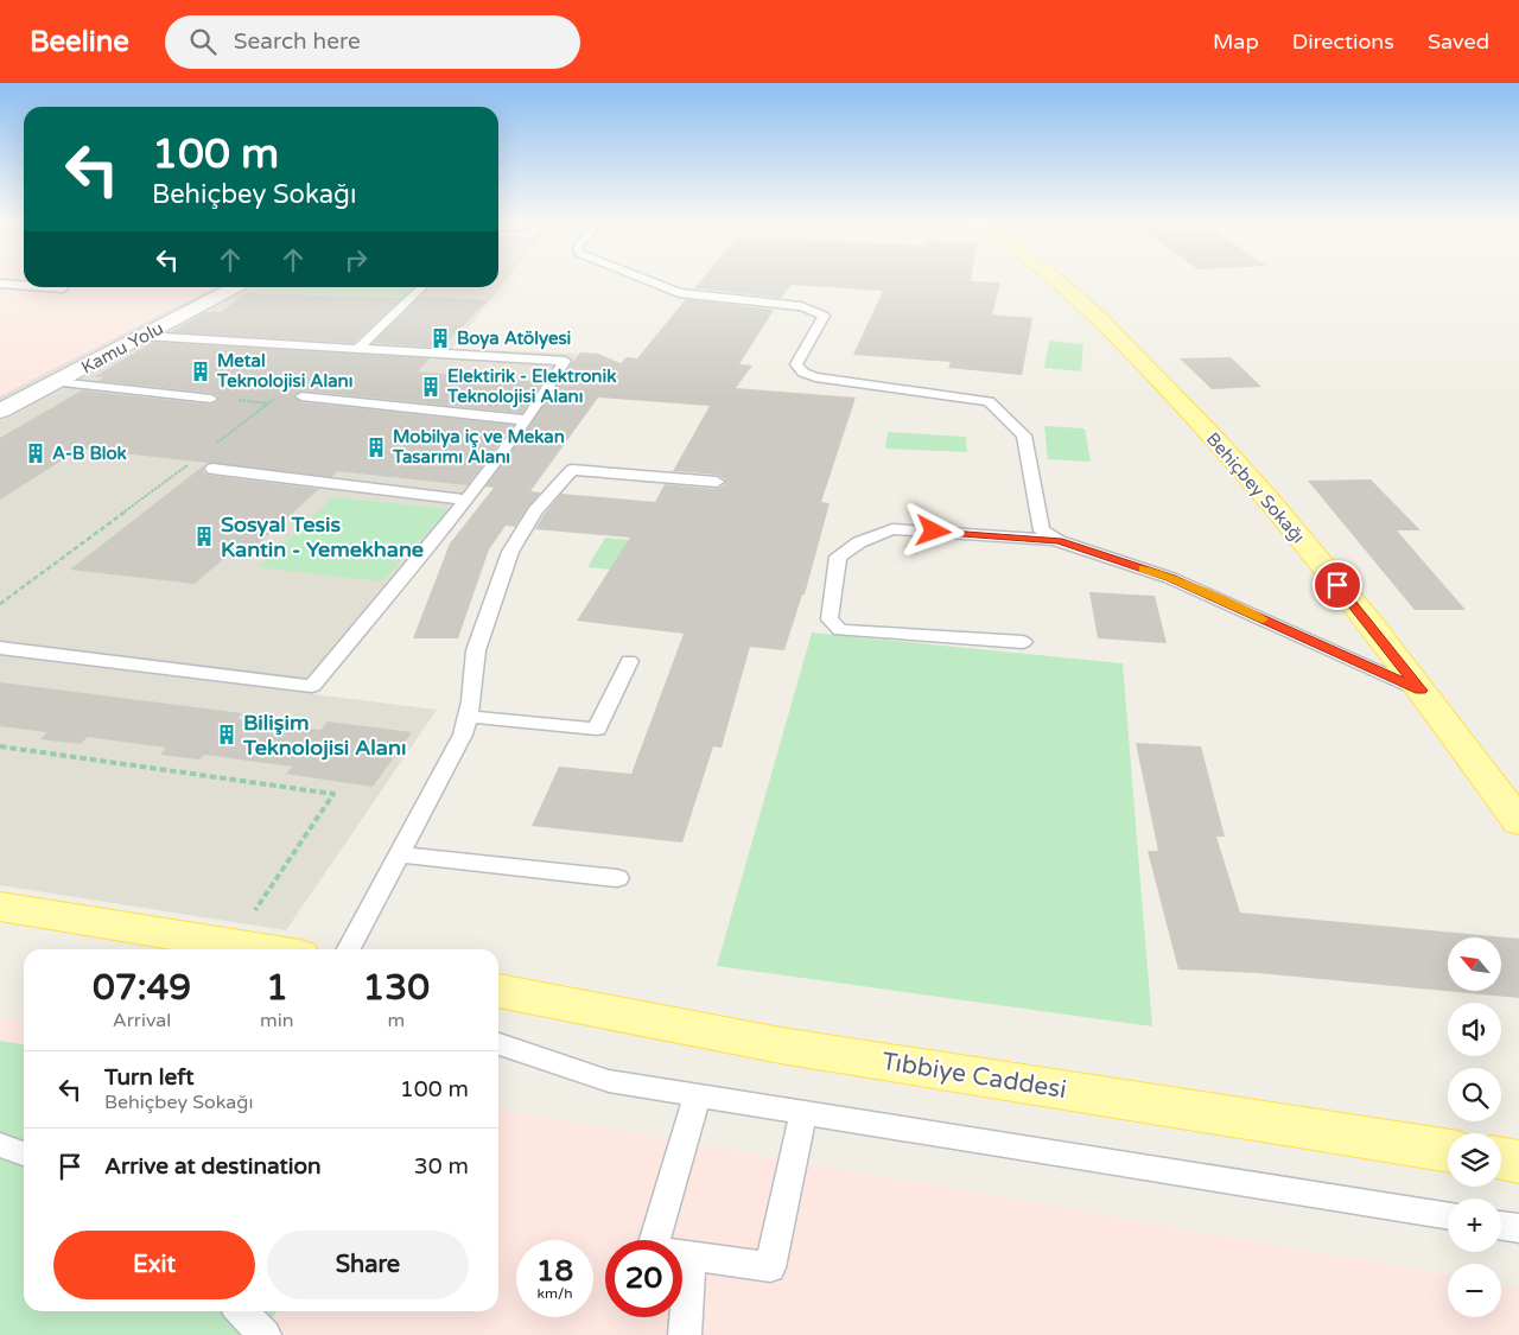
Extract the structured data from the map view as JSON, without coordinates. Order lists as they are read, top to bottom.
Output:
{
  "streets": {
    "main road": ["Behiçbey Sokağı", "Tıbbiye Caddesi"],
    "street": ["Kamu Yolu"]
  },
  "places": {
    "building": [
      "Boya Atölyesi",
      "Metal Teknolojisi Alanı",
      "Elektirik - Elektronik Teknolojisi Alanı",
      "Mobilya iç ve Mekan Tasarımı Alanı",
      "A-B Blok",
      "Sosyal Tesis Kantin - Yemekhane",
      "Bilişim Teknolojisi Alanı"
    ]
  },
  "north": "top left",
  "page": {
    "header": "Beeline",
    "search": "Search here",
    "nav": ["Map", "Directions", "Saved"],
    "turn": ["100 m", "Behiçbey Sokağı"],
    "map_buttons": ["+", "−"],
    "eta": [
      "07:49",
      "Arrival",
      "1",
      "min",
      "130",
      "m"
    ],
    "list": [
      {
        "name": "Turn left",
        "note": "Behiçbey Sokağı",
        "value": "100 m"
      },
      {
        "name": "Arrive at destination",
        "value": "30 m"
      }
    ],
    "buttons": ["Exit", "Share"],
    "speed": "18 km/h",
    "limit": "20"
  }
}
